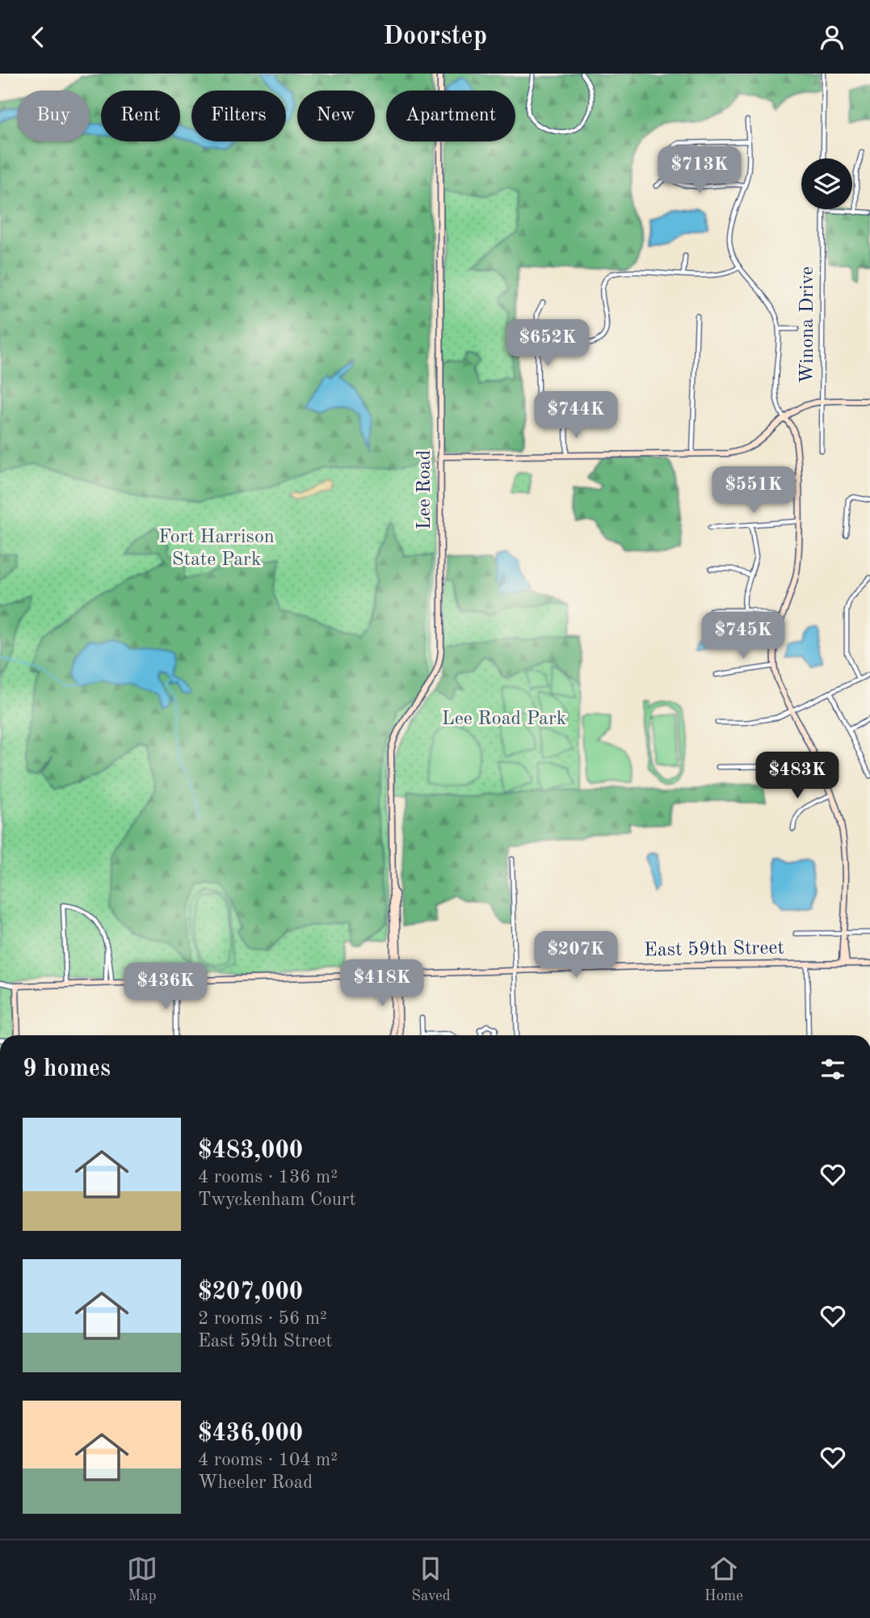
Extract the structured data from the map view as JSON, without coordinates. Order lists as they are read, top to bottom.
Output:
{
  "streets": {
    "street": ["Winona Drive", "Lee Road", "East 59th Street"]
  },
  "crossings": [
    ["Lee Road", "East 59th Street"]
  ],
  "parks": ["Fort Harrison State Park", "Lee Road Park"],
  "page": {
    "header": "Doorstep",
    "chip": [
      "Buy",
      "Rent",
      "Filters",
      "New",
      "Apartment"
    ],
    "price": [
      "$713K",
      "$652K",
      "$744K",
      "$551K",
      "$745K",
      "$483K",
      "$207K",
      "$418K",
      "$436K"
    ],
    "heading": "9 homes",
    "list": [
      {
        "name": "$483,000",
        "note": "4 rooms · 136 m² · Twyckenham Court"
      },
      {
        "name": "$207,000",
        "note": "2 rooms · 56 m² · East 59th Street"
      },
      {
        "name": "$436,000",
        "note": "4 rooms · 104 m² · Wheeler Road"
      }
    ],
    "tabs": ["Map", "Saved", "Home"]
  }
}
